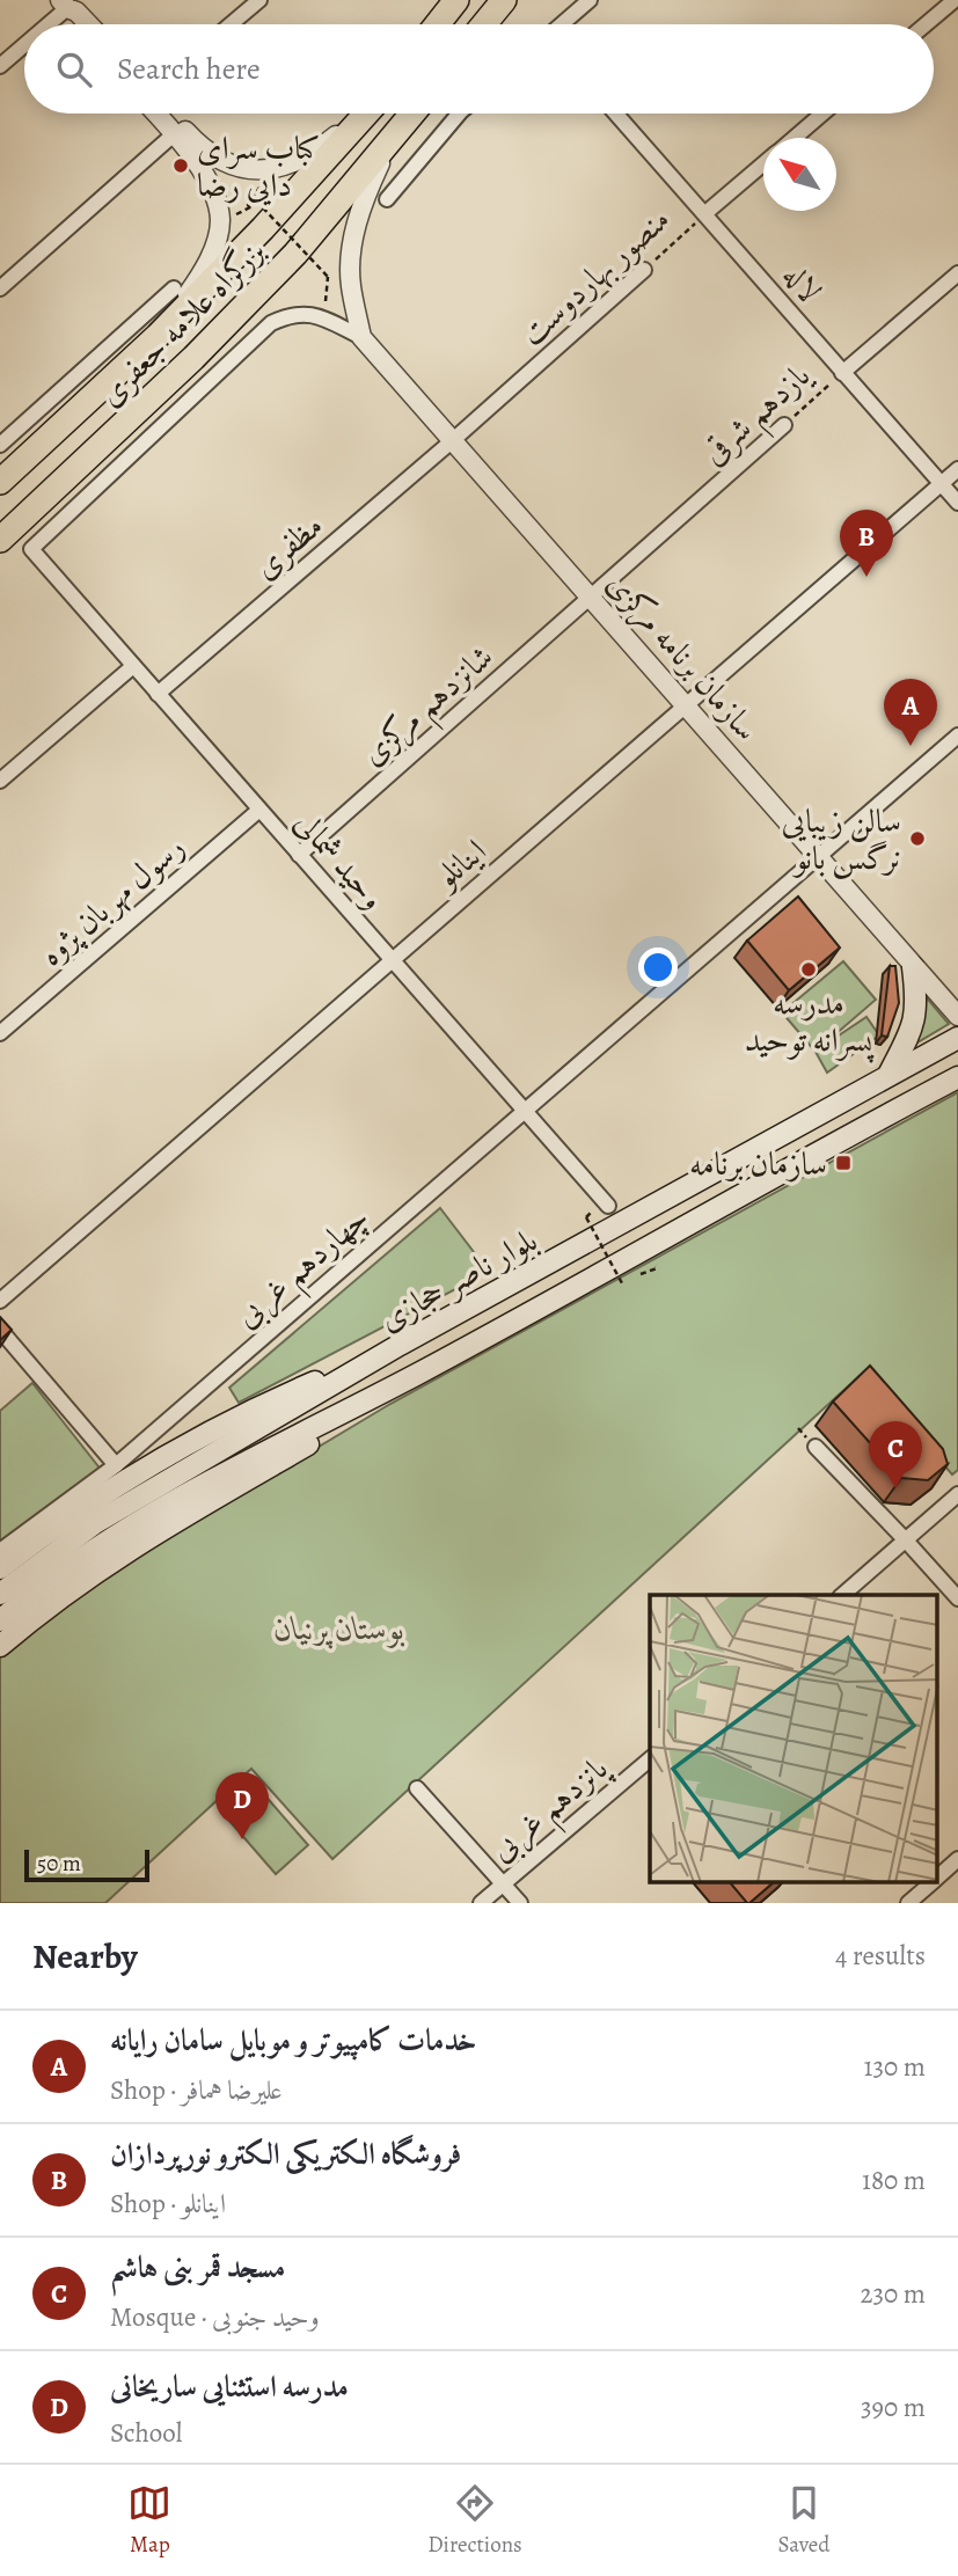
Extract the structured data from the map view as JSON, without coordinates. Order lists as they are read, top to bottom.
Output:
{
  "streets": {
    "highway": ["بزرگراه علامه جعفری"],
    "main road": ["بلوار ناصر حجازی"],
    "street": [
      "منصور بهاردوست",
      "لاله",
      "یازدهم شرقی",
      "مظفری",
      "سازمان برنامه مرکزی",
      "شانزدهم مرکزی",
      "وحید شمالی",
      "اینانلو",
      "رسول مهربان پژوه",
      "چهاردهم غربی",
      "پانزدهم غربی"
    ]
  },
  "crossings": [
    ["منصور بهاردوست", "لاله"],
    ["منصور بهاردوست", "مظفری"],
    ["منصور بهاردوست", "سازمان برنامه مرکزی"],
    ["لاله", "یازدهم شرقی"],
    ["لاله", "اینانلو"],
    ["یازدهم شرقی", "سازمان برنامه مرکزی"],
    ["یازدهم شرقی", "شانزدهم مرکزی"],
    ["مظفری", "سازمان برنامه مرکزی"],
    ["مظفری", "وحید شمالی"],
    ["سازمان برنامه مرکزی", "شانزدهم مرکزی"],
    ["سازمان برنامه مرکزی", "وحید شمالی"],
    ["سازمان برنامه مرکزی", "اینانلو"],
    ["سازمان برنامه مرکزی", "چهاردهم غربی"],
    ["شانزدهم مرکزی", "وحید شمالی"],
    ["وحید شمالی", "اینانلو"],
    ["وحید شمالی", "رسول مهربان پژوه"],
    ["وحید شمالی", "چهاردهم غربی"]
  ],
  "parks": ["بوستان پرنیان"],
  "places": {
    "other": ["کباب سرای دایی رضا", "سالن زیبایی نرگس بانو", "مدرسه پسرانه توحید"],
    "transit": ["سازمان برنامه"]
  },
  "scale_bar": "50 m",
  "north": "top left",
  "page": {
    "search": "Search here",
    "pins": [
      "B",
      "A",
      "C",
      "D"
    ],
    "scale": "50 m",
    "heading": ["Nearby", "4 results"],
    "list": [
      {
        "mark": "A",
        "name": "خدمات کامپیوتر و موبایل سامان رایانه",
        "note": "Shop · علیرضا همافر",
        "value": "130 m"
      },
      {
        "mark": "B",
        "name": "فروشگاه الکتریکی الکترو نورپردازان",
        "note": "Shop · اینانلو",
        "value": "180 m"
      },
      {
        "mark": "C",
        "name": "مسجد قمر بنی هاشم",
        "note": "Mosque · وحید جنوبی",
        "value": "230 m"
      },
      {
        "mark": "D",
        "name": "مدرسه استثنایی ساریخانی",
        "note": "School",
        "value": "390 m"
      }
    ],
    "nav": ["Map", "Directions", "Saved"]
  }
}
